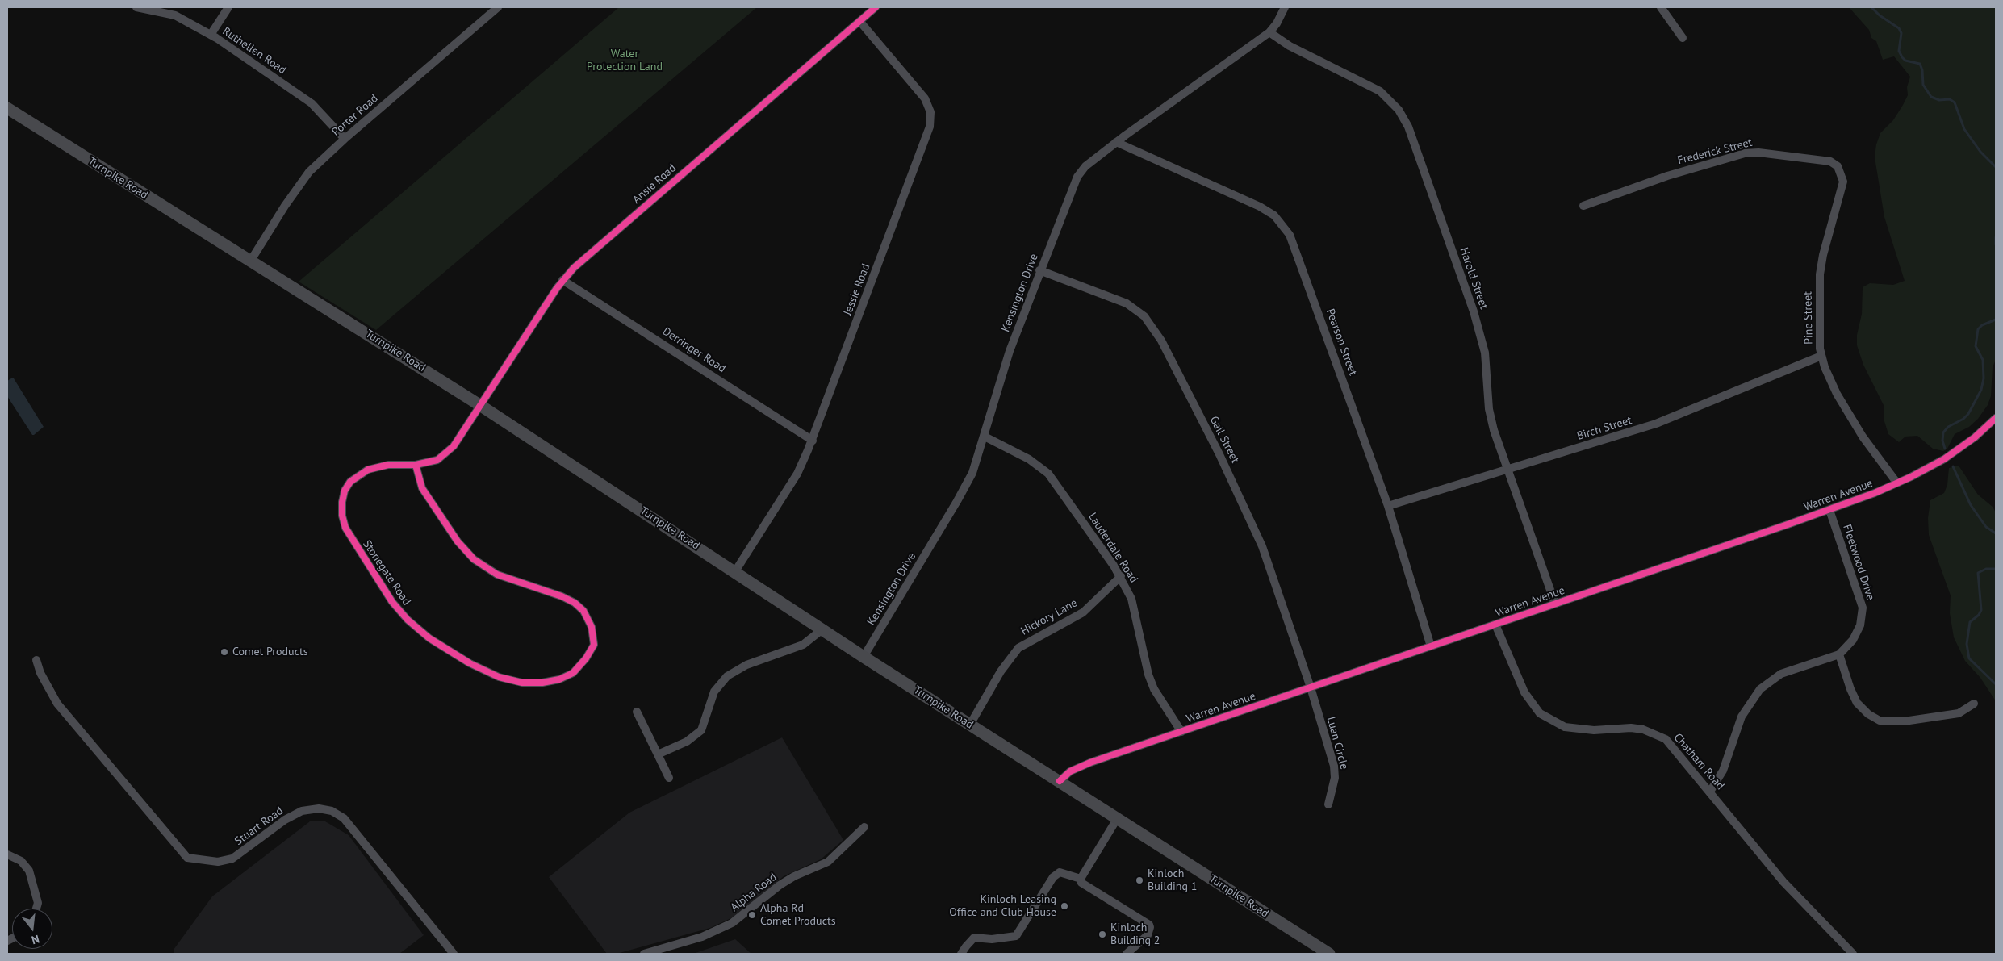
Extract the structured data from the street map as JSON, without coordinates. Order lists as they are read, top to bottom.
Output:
{
  "streets": {
    "main road": ["Turnpike Road"],
    "street": [
      "Ruthellen Road",
      "Porter Road",
      "Frederick Street",
      "Ansie Road",
      "Harold Street",
      "Jessie Road",
      "Kensington Drive",
      "Pine Street",
      "Pearson Street",
      "Derringer Road",
      "Birch Street",
      "Gail Street",
      "Warren Avenue",
      "Lauderdale Road",
      "Fleetwood Drive",
      "Stonegate Road",
      "Hickory Lane",
      "Luan Circle",
      "Chatham Road",
      "Stuart Road",
      "Alpha Road"
    ]
  },
  "crossings": [
    ["Ruthellen Road", "Porter Road"],
    ["Porter Road", "Turnpike Road"],
    ["Frederick Street", "Pine Street"],
    ["Turnpike Road", "Ansie Road"],
    ["Turnpike Road", "Jessie Road"],
    ["Turnpike Road", "Kensington Drive"],
    ["Turnpike Road", "Warren Avenue"],
    ["Turnpike Road", "Stonegate Road"],
    ["Turnpike Road", "Hickory Lane"],
    ["Ansie Road", "Jessie Road"],
    ["Ansie Road", "Derringer Road"],
    ["Ansie Road", "Stonegate Road"],
    ["Harold Street", "Kensington Drive"],
    ["Harold Street", "Birch Street"],
    ["Harold Street", "Warren Avenue"],
    ["Jessie Road", "Derringer Road"],
    ["Kensington Drive", "Pearson Street"],
    ["Kensington Drive", "Gail Street"],
    ["Kensington Drive", "Lauderdale Road"],
    ["Pine Street", "Birch Street"],
    ["Pine Street", "Warren Avenue"],
    ["Pearson Street", "Birch Street"],
    ["Pearson Street", "Warren Avenue"],
    ["Gail Street", "Warren Avenue"],
    ["Gail Street", "Luan Circle"],
    ["Warren Avenue", "Lauderdale Road"],
    ["Warren Avenue", "Fleetwood Drive"],
    ["Warren Avenue", "Luan Circle"],
    ["Warren Avenue", "Chatham Road"],
    ["Lauderdale Road", "Hickory Lane"],
    ["Fleetwood Drive", "Chatham Road"]
  ],
  "parks": ["Water Protection Land"],
  "places": [
    "Comet Products",
    "Kinloch Building 1",
    "Kinloch Leasing Office and Club House",
    "Alpha Rd Comet Products",
    "Kinloch Building 2"
  ],
  "north": "bottom"
}
